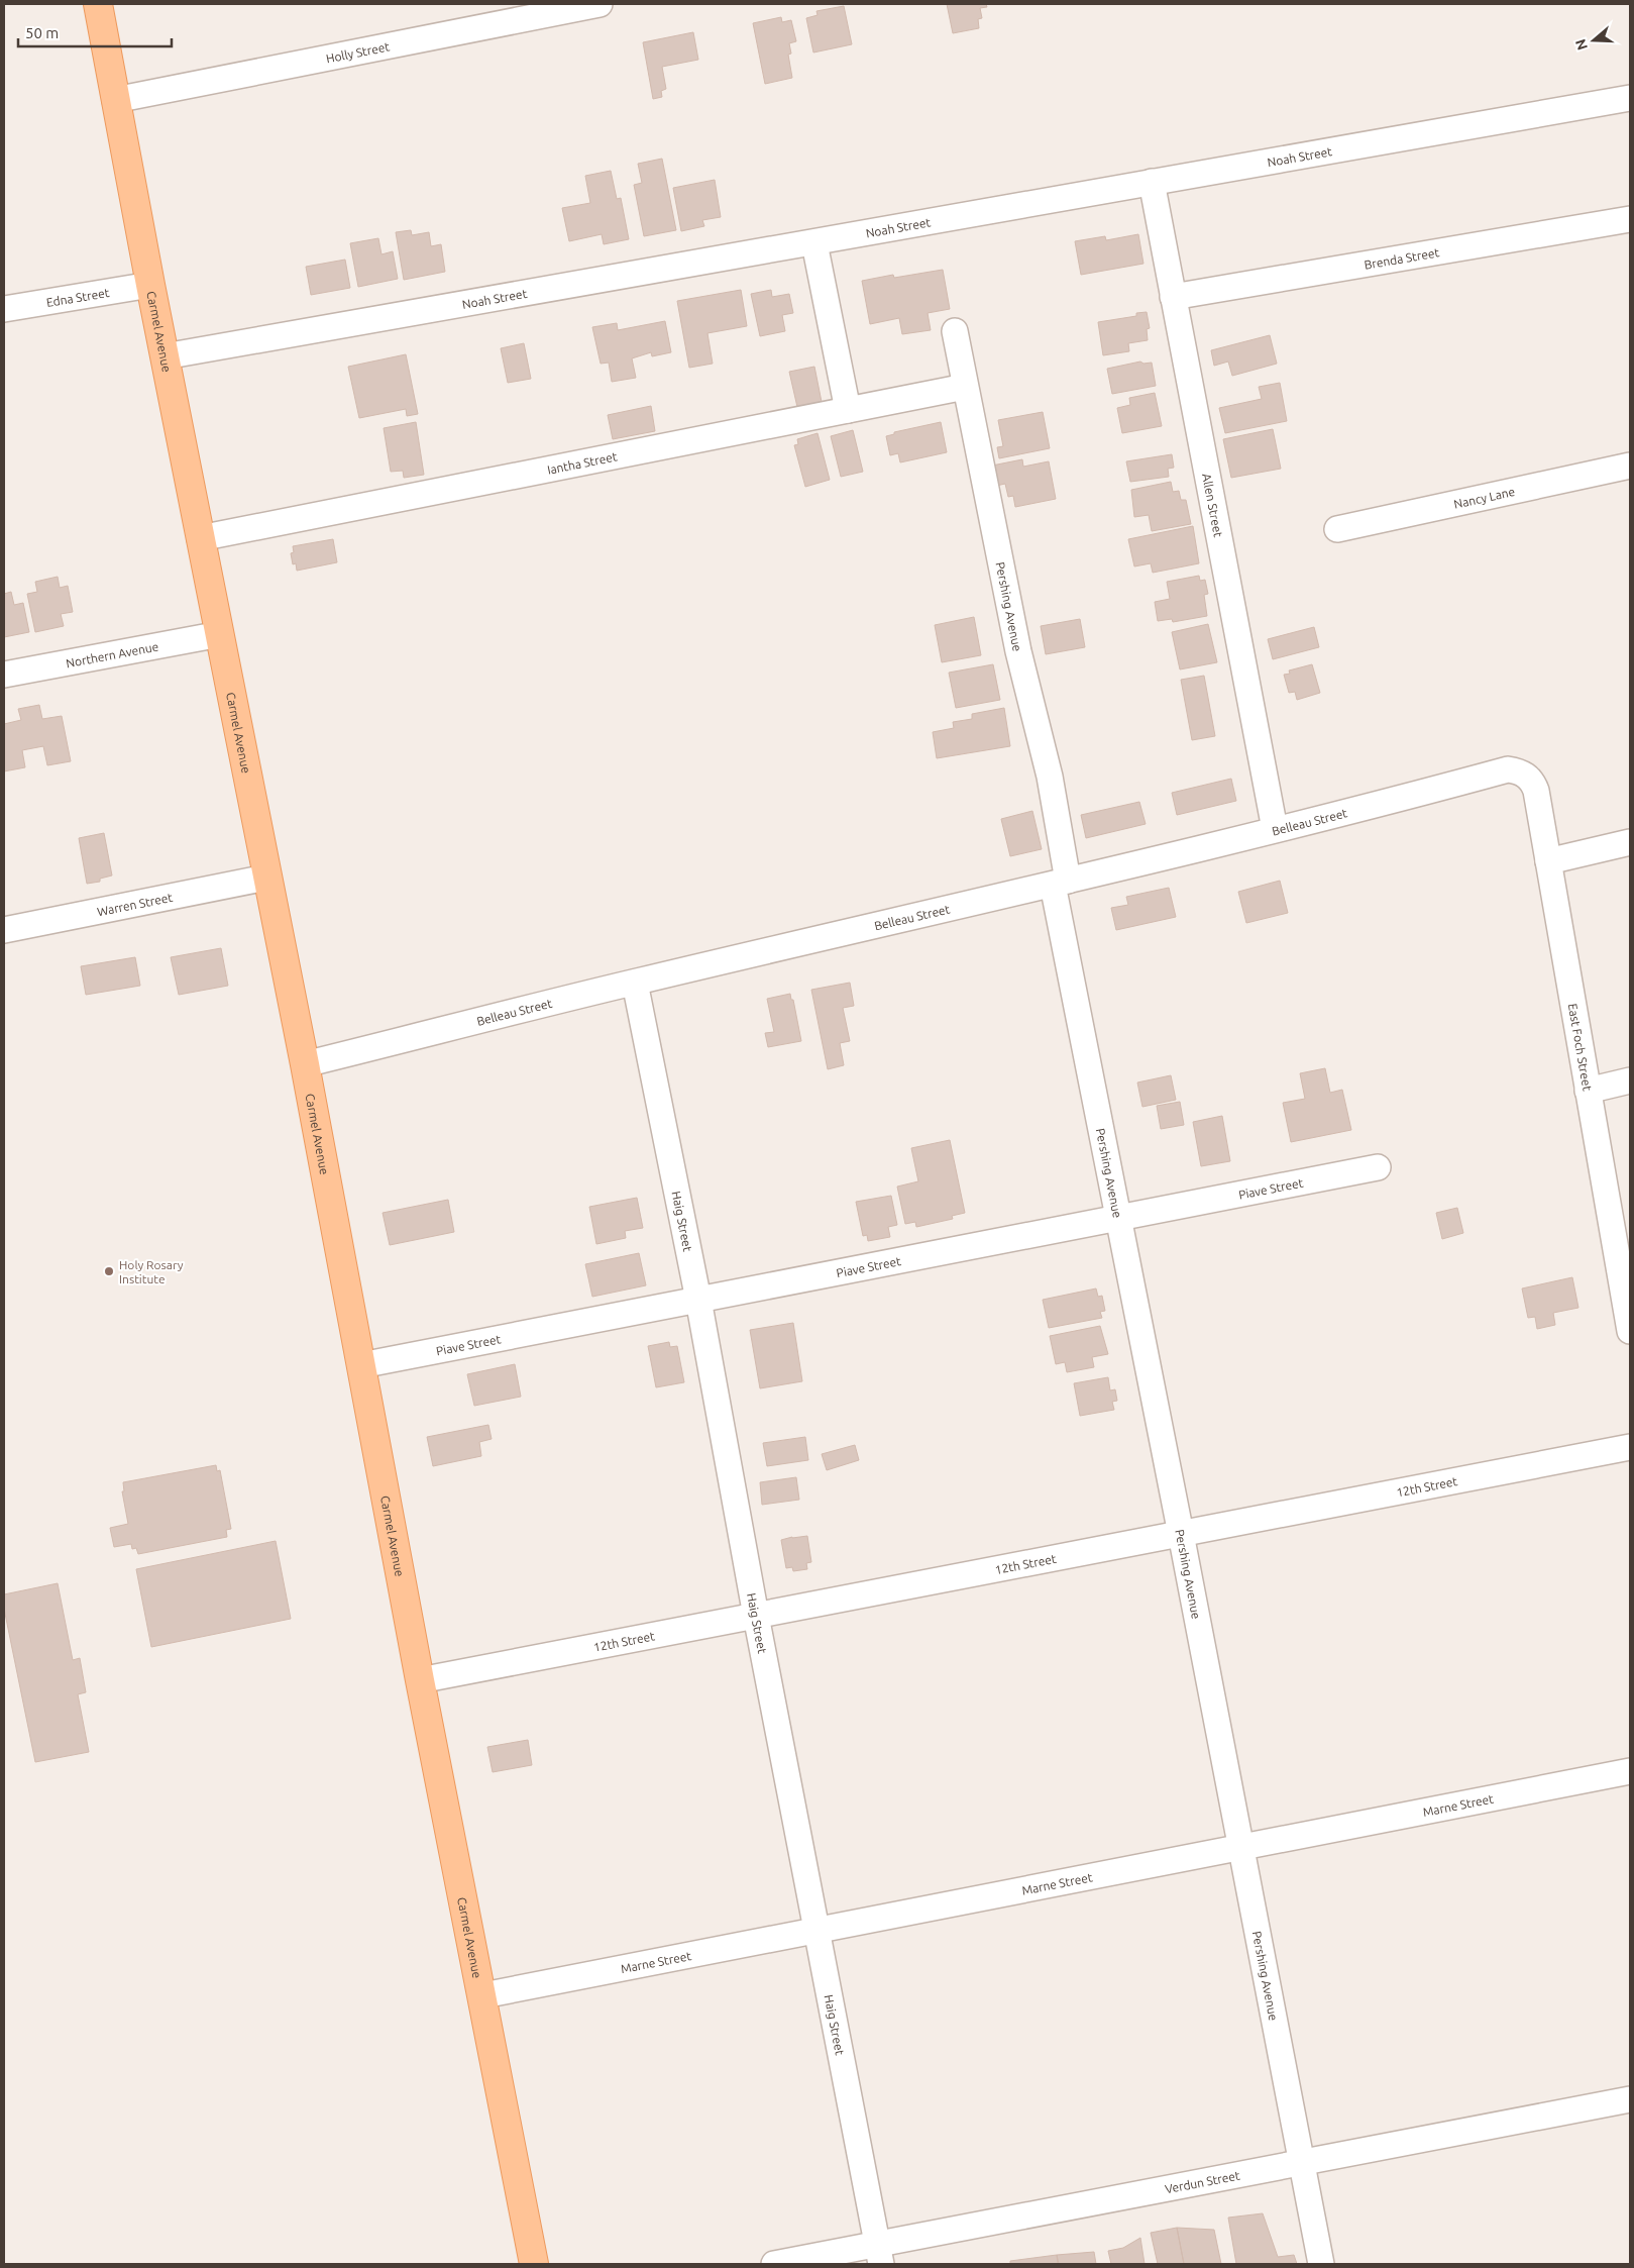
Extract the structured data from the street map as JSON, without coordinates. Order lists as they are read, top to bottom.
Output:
{
  "streets": {
    "main road": ["Carmel Avenue"],
    "street": [
      "Holly Street",
      "Noah Street",
      "Brenda Street",
      "Edna Street",
      "Iantha Street",
      "Nancy Lane",
      "Allen Street",
      "Pershing Avenue",
      "Northern Avenue",
      "Belleau Street",
      "Warren Street",
      "East Foch Street",
      "Piave Street",
      "Haig Street",
      "12th Street",
      "Marne Street",
      "Verdun Street"
    ]
  },
  "crossings": [
    ["Holly Street", "Carmel Avenue"],
    ["Noah Street", "Carmel Avenue"],
    ["Noah Street", "Allen Street"],
    ["Brenda Street", "Allen Street"],
    ["Edna Street", "Carmel Avenue"],
    ["Carmel Avenue", "Iantha Street"],
    ["Carmel Avenue", "Northern Avenue"],
    ["Carmel Avenue", "Belleau Street"],
    ["Carmel Avenue", "Warren Street"],
    ["Carmel Avenue", "Piave Street"],
    ["Carmel Avenue", "12th Street"],
    ["Carmel Avenue", "Marne Street"],
    ["Iantha Street", "Pershing Avenue"],
    ["Allen Street", "Belleau Street"],
    ["Pershing Avenue", "Belleau Street"],
    ["Pershing Avenue", "Piave Street"],
    ["Pershing Avenue", "12th Street"],
    ["Pershing Avenue", "Marne Street"],
    ["Pershing Avenue", "Verdun Street"],
    ["Belleau Street", "East Foch Street"],
    ["Belleau Street", "Haig Street"],
    ["Piave Street", "Haig Street"],
    ["Haig Street", "12th Street"],
    ["Haig Street", "Marne Street"],
    ["Haig Street", "Verdun Street"]
  ],
  "places": ["Holy Rosary Institute"],
  "scale_bar": "50 m",
  "north": "left"
}
